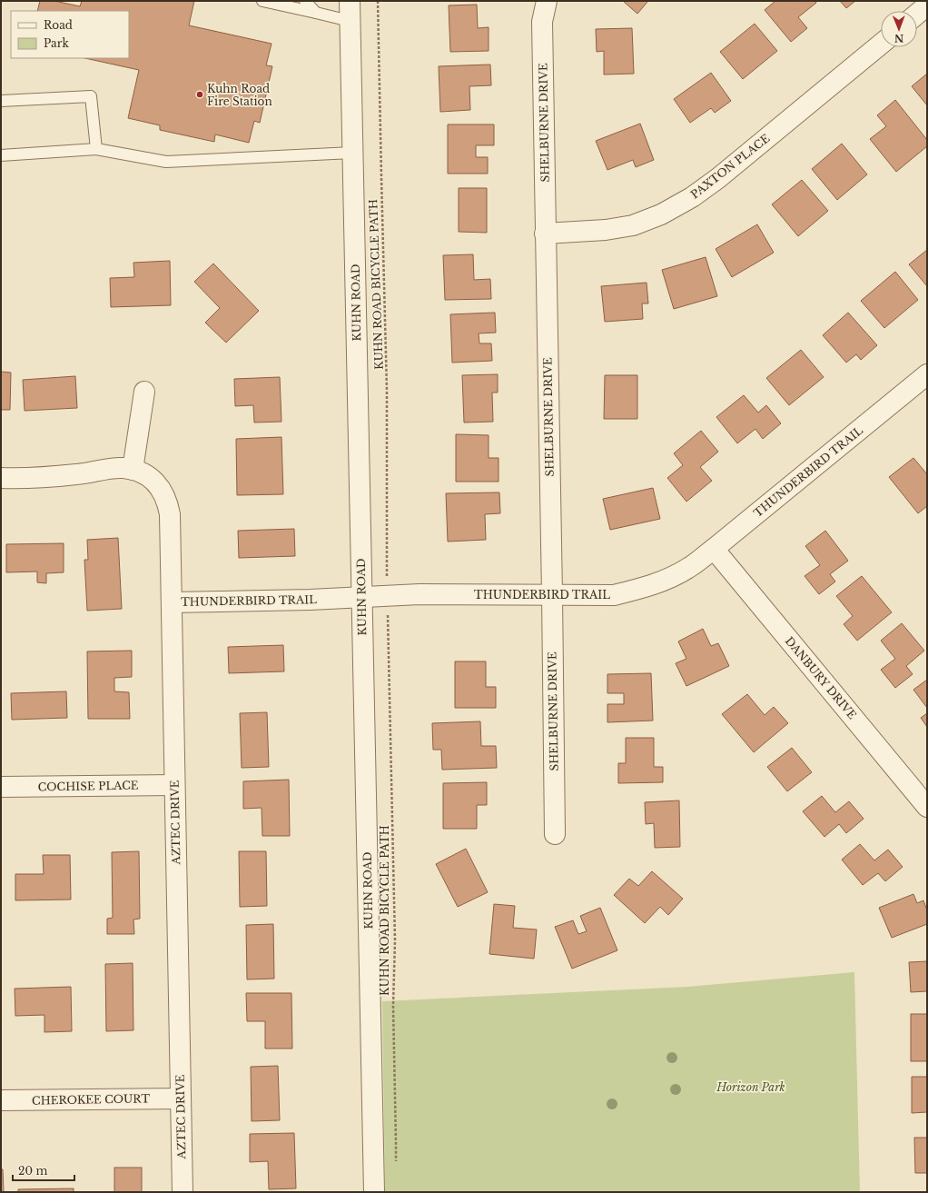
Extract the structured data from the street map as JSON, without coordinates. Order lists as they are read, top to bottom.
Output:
{
  "streets": {
    "street": [
      "SHELBURNE DRIVE",
      "PAXTON PLACE",
      "KUHN ROAD",
      "THUNDERBIRD TRAIL",
      "DANBURY DRIVE",
      "COCHISE PLACE",
      "AZTEC DRIVE",
      "CHEROKEE COURT"
    ],
    "path": ["KUHN ROAD BICYCLE PATH"]
  },
  "crossings": [
    ["SHELBURNE DRIVE", "PAXTON PLACE"],
    ["SHELBURNE DRIVE", "THUNDERBIRD TRAIL"],
    ["KUHN ROAD", "THUNDERBIRD TRAIL"],
    ["THUNDERBIRD TRAIL", "DANBURY DRIVE"],
    ["THUNDERBIRD TRAIL", "AZTEC DRIVE"],
    ["COCHISE PLACE", "AZTEC DRIVE"],
    ["AZTEC DRIVE", "CHEROKEE COURT"]
  ],
  "parks": ["Horizon Park"],
  "places": ["Kuhn Road Fire Station"],
  "legend": ["Road", "Park"],
  "scale_bar": "20 m",
  "north": "bottom"
}
